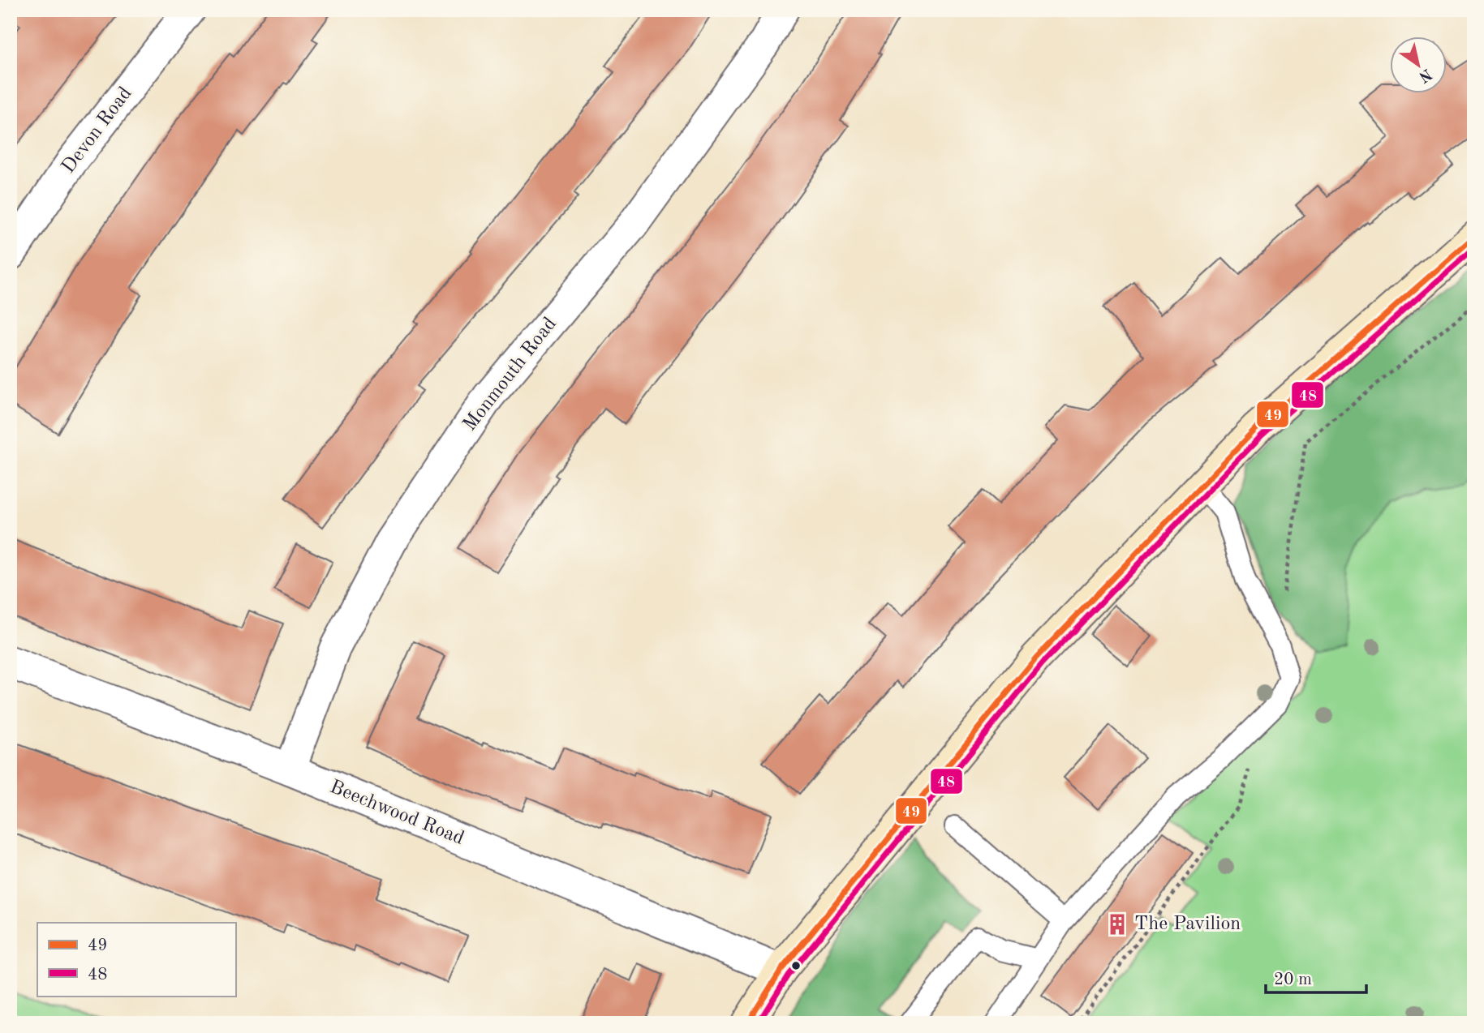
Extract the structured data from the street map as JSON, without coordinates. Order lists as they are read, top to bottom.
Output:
{
  "streets": {
    "street": ["Devon Road", "Monmouth Road", "Beechwood Road"]
  },
  "crossings": [
    ["Monmouth Road", "Beechwood Road"]
  ],
  "places": {
    "building": ["The Pavilion"]
  },
  "lines": ["transit line 49", "transit line 48"],
  "legend": ["49", "48"],
  "scale_bar": "20 m",
  "north": "bottom right"
}
